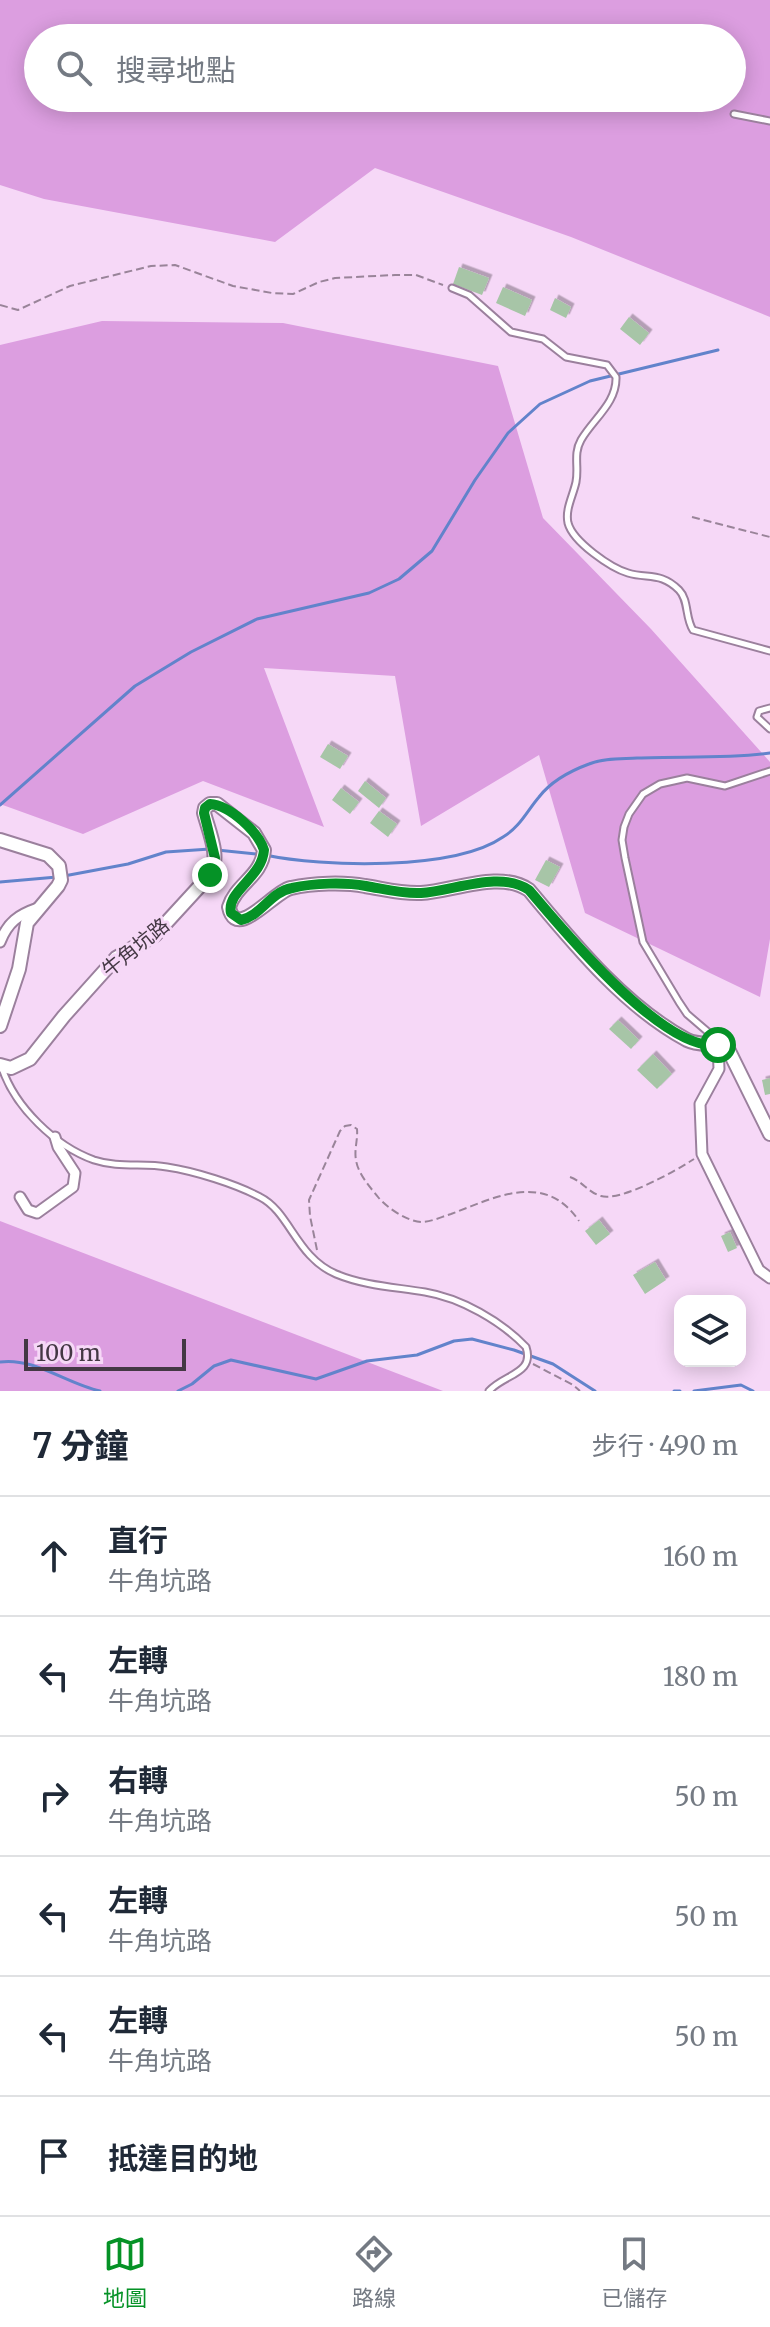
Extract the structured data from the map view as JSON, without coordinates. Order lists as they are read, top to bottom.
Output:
{
  "streets": {
    "street": ["牛角坑路"]
  },
  "scale_bar": "100 m",
  "page": {
    "search": "搜尋地點",
    "scale": "100 m",
    "heading": ["7 分鐘", "步行 · 490 m"],
    "list": [
      ["直行", "牛角坑路", "160 m"],
      ["左轉", "牛角坑路", "180 m"],
      ["右轉", "牛角坑路", "50 m"],
      ["左轉", "牛角坑路", "50 m"],
      ["左轉", "牛角坑路", "50 m"],
      "抵達目的地"
    ],
    "nav": ["地圖", "路線", "已儲存"]
  }
}
